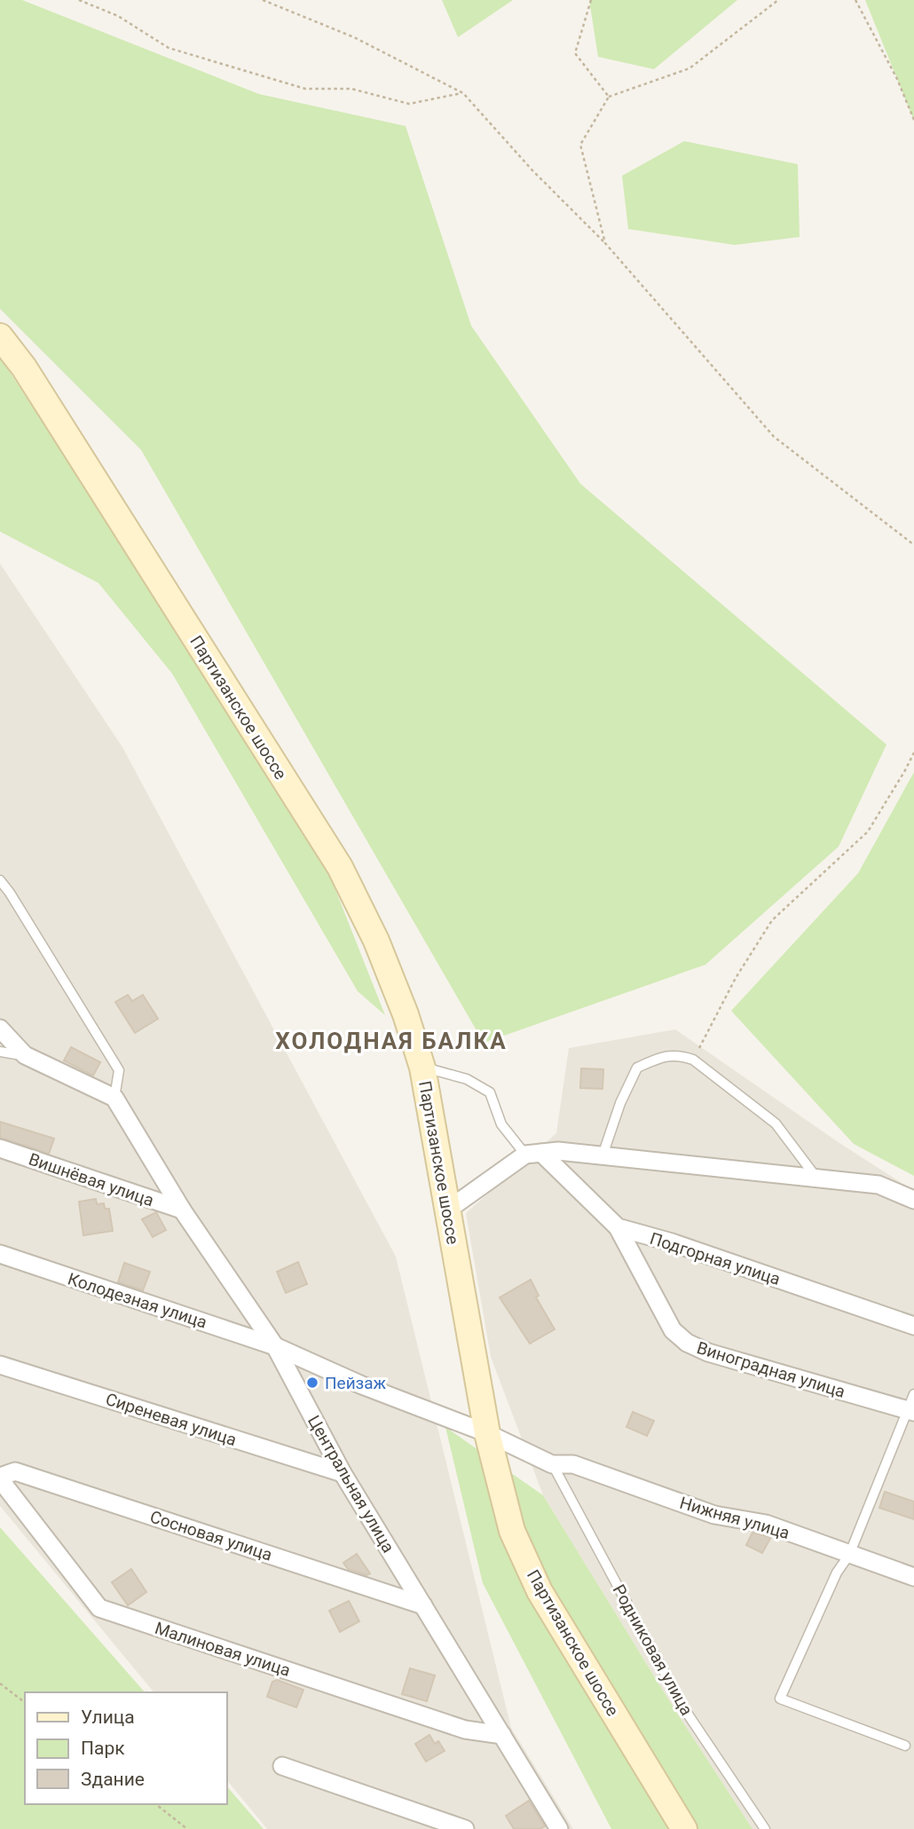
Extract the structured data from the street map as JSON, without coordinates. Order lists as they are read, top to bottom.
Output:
{
  "streets": {
    "main road": ["Партизанское шоссе"],
    "street": [
      "Вишнёвая улица",
      "Подгорная улица",
      "Колодезная улица",
      "Виноградная улица",
      "Сиреневая улица",
      "Центральная улица",
      "Нижняя улица",
      "Сосновая улица",
      "Малиновая улица"
    ],
    "lane": ["Родниковая улица"]
  },
  "crossings": [
    ["Партизанское шоссе", "Колодезная улица"],
    ["Партизанское шоссе", "Нижняя улица"],
    ["Вишнёвая улица", "Центральная улица"],
    ["Подгорная улица", "Виноградная улица"],
    ["Колодезная улица", "Центральная улица"],
    ["Колодезная улица", "Нижняя улица"],
    ["Сиреневая улица", "Центральная улица"],
    ["Центральная улица", "Сосновая улица"],
    ["Центральная улица", "Малиновая улица"],
    ["Нижняя улица", "Родниковая улица"],
    ["Сосновая улица", "Малиновая улица"]
  ],
  "districts": ["ХОЛОДНАЯ БАЛКА"],
  "places": ["Пейзаж"],
  "legend": ["Улица", "Парк", "Здание"]
}
